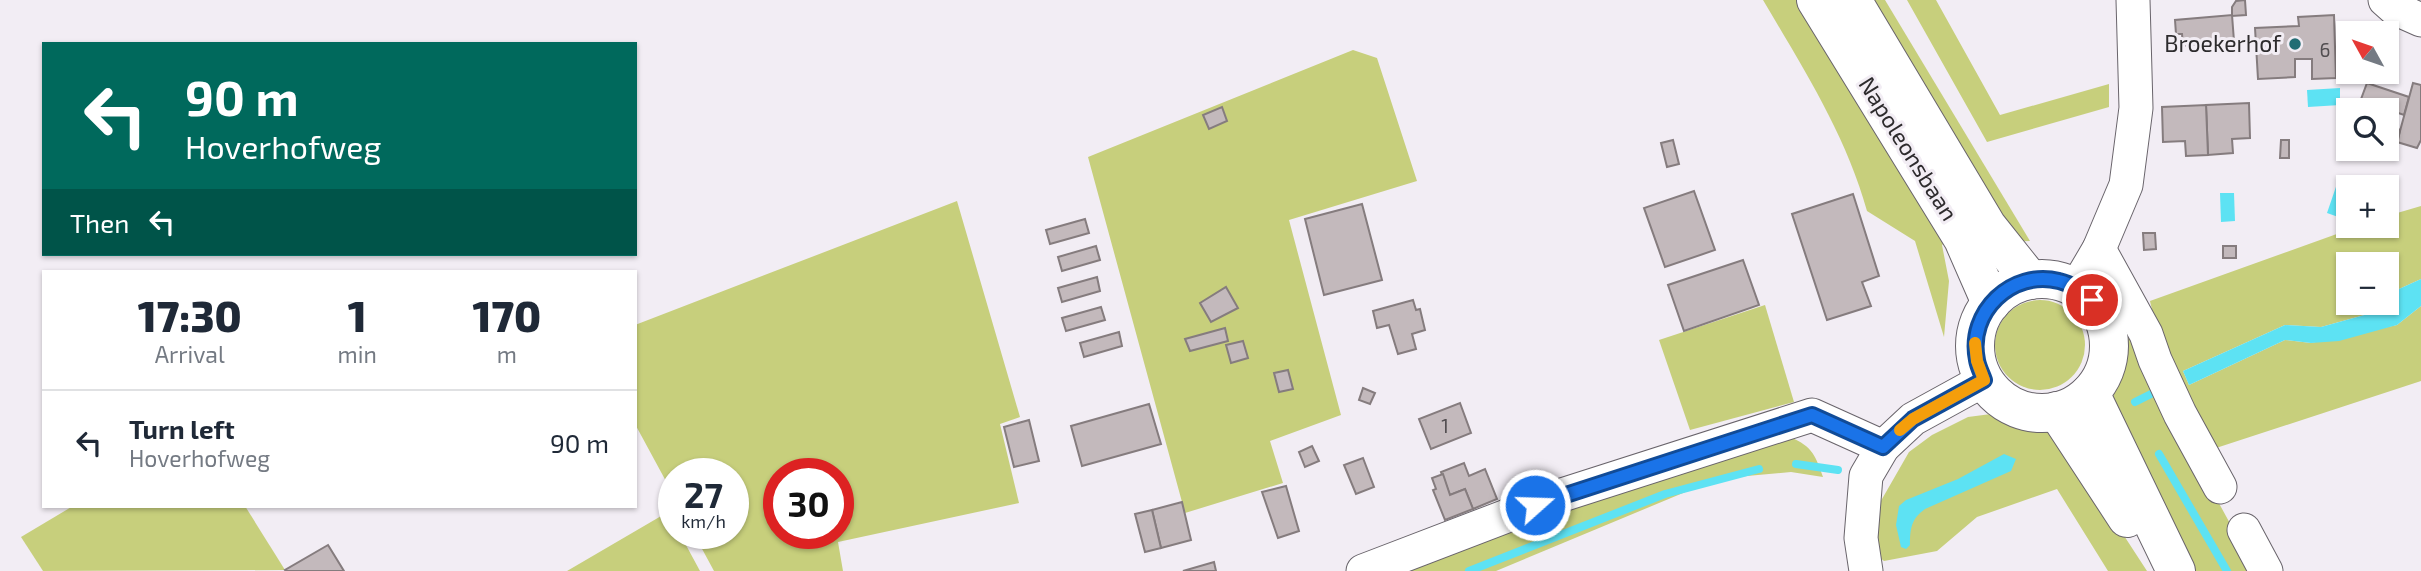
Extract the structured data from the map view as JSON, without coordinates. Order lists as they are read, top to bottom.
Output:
{
  "streets": {
    "main road": ["Napoleonsbaan"]
  },
  "places": ["Broekerhof"],
  "house_numbers": ["6", "1"],
  "north": "top left",
  "page": {
    "map_buttons": ["+", "−"],
    "turn": ["90 m", "Hoverhofweg"],
    "then": "Then",
    "eta": [
      "17:30",
      "Arrival",
      "1",
      "min",
      "170",
      "m"
    ],
    "list": [
      {
        "name": "Turn left",
        "note": "Hoverhofweg",
        "value": "90 m"
      }
    ],
    "speed": "27 km/h",
    "limit": "30"
  }
}
